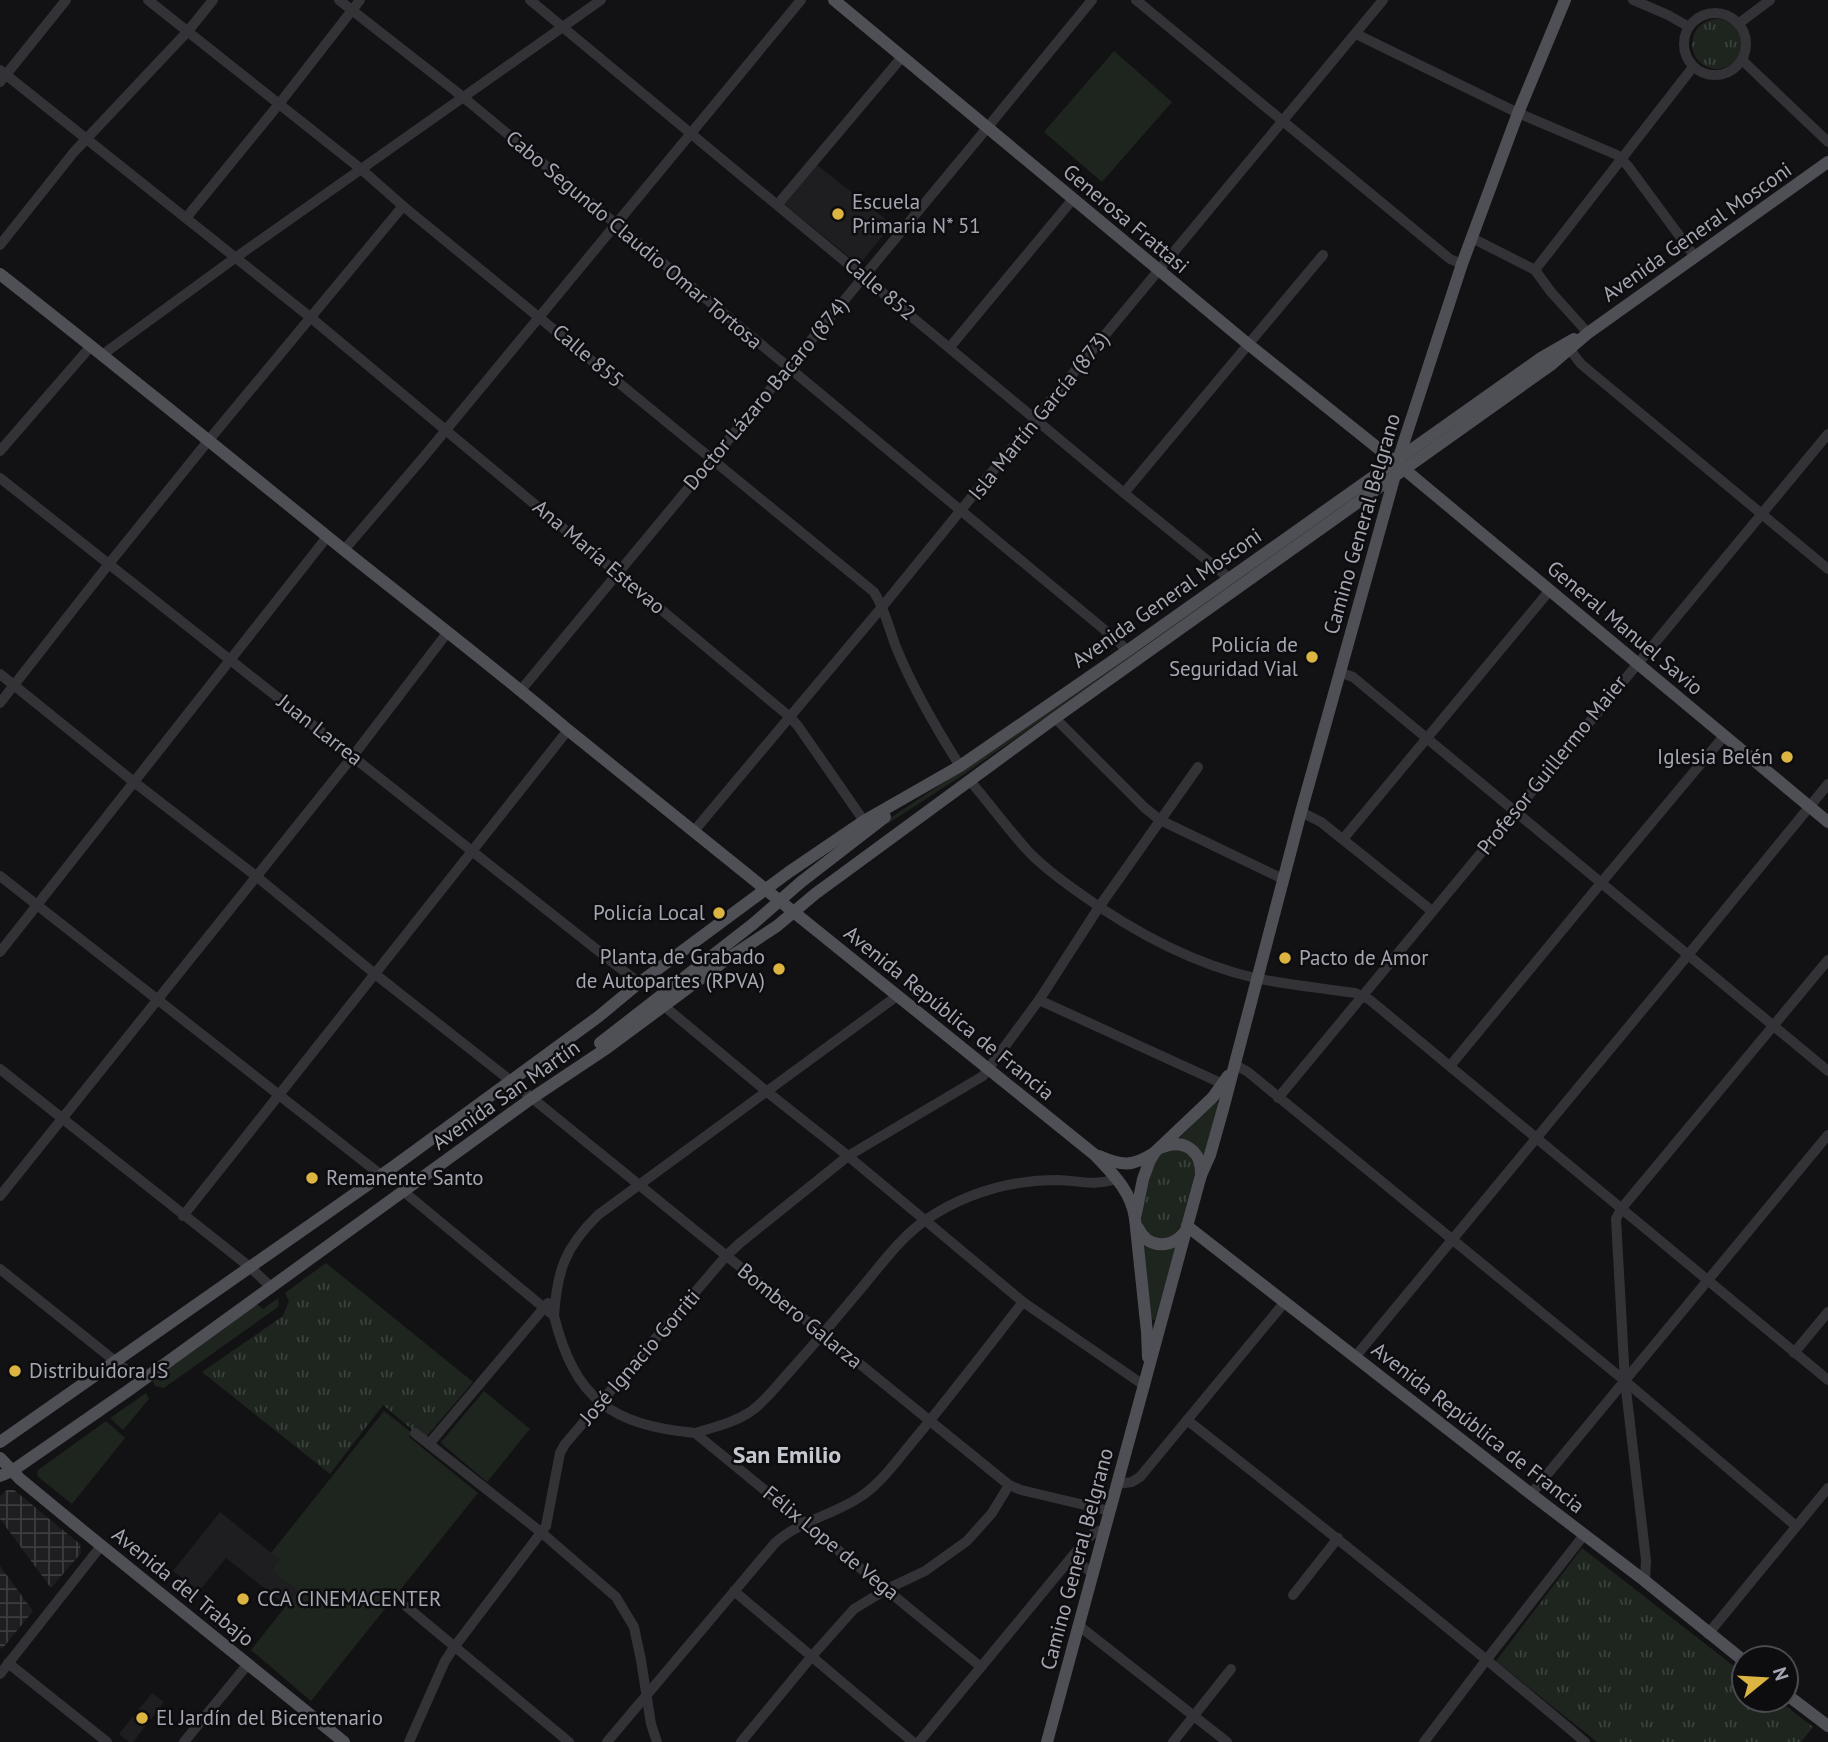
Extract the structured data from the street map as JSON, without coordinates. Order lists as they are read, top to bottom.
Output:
{
  "streets": {
    "main road": [
      "Generosa Frattasi",
      "Avenida General Mosconi",
      "Camino General Belgrano",
      "General Manuel Savio",
      "Avenida República de Francia",
      "Avenida San Martín",
      "Avenida del Trabajo"
    ],
    "street": [
      "Cabo Segundo Claudio Omar Tortosa",
      "Calle 852",
      "Calle 855",
      "Doctor Lázaro Bacaro (874)",
      "Isla Martín García (873)",
      "Ana María Estevao",
      "Juan Larrea",
      "Profesor Guillermo Maier",
      "Bombero Galarza",
      "José Ignacio Gorriti",
      "Félix Lope de Vega"
    ]
  },
  "crossings": [
    ["Generosa Frattasi", "Avenida General Mosconi"],
    ["Generosa Frattasi", "Doctor Lázaro Bacaro (874)"],
    ["Generosa Frattasi", "Isla Martín García (873)"],
    ["Generosa Frattasi", "Camino General Belgrano"],
    ["Generosa Frattasi", "General Manuel Savio"],
    ["Avenida General Mosconi", "Cabo Segundo Claudio Omar Tortosa"],
    ["Avenida General Mosconi", "Calle 852"],
    ["Avenida General Mosconi", "Calle 855"],
    ["Avenida General Mosconi", "Camino General Belgrano"],
    ["Avenida General Mosconi", "Ana María Estevao"],
    ["Avenida General Mosconi", "General Manuel Savio"],
    ["Avenida General Mosconi", "Avenida República de Francia"],
    ["Avenida General Mosconi", "Avenida San Martín"],
    ["Cabo Segundo Claudio Omar Tortosa", "Doctor Lázaro Bacaro (874)"],
    ["Cabo Segundo Claudio Omar Tortosa", "Isla Martín García (873)"],
    ["Calle 852", "Doctor Lázaro Bacaro (874)"],
    ["Calle 852", "Isla Martín García (873)"],
    ["Calle 855", "Doctor Lázaro Bacaro (874)"],
    ["Calle 855", "Isla Martín García (873)"],
    ["Doctor Lázaro Bacaro (874)", "Ana María Estevao"],
    ["Doctor Lázaro Bacaro (874)", "Avenida República de Francia"],
    ["Isla Martín García (873)", "Ana María Estevao"],
    ["Isla Martín García (873)", "Avenida República de Francia"],
    ["Camino General Belgrano", "General Manuel Savio"],
    ["Camino General Belgrano", "Avenida República de Francia"],
    ["Camino General Belgrano", "Bombero Galarza"],
    ["General Manuel Savio", "Profesor Guillermo Maier"],
    ["Juan Larrea", "Avenida San Martín"],
    ["Avenida República de Francia", "Avenida San Martín"],
    ["Avenida República de Francia", "José Ignacio Gorriti"],
    ["Avenida San Martín", "Bombero Galarza"],
    ["Avenida San Martín", "Avenida del Trabajo"],
    ["Bombero Galarza", "José Ignacio Gorriti"]
  ],
  "districts": ["San Emilio"],
  "places": [
    "Escuela Primaria N* 51",
    "Policía de Seguridad Vial",
    "Iglesia Belén",
    "Policía Local",
    "Pacto de Amor",
    "Planta de Grabado de Autopartes (RPVA)",
    "Remanente Santo",
    "Distribuidora JS",
    "CCA CINEMACENTER",
    "El Jardín del Bicentenario"
  ],
  "north": "right"
}
